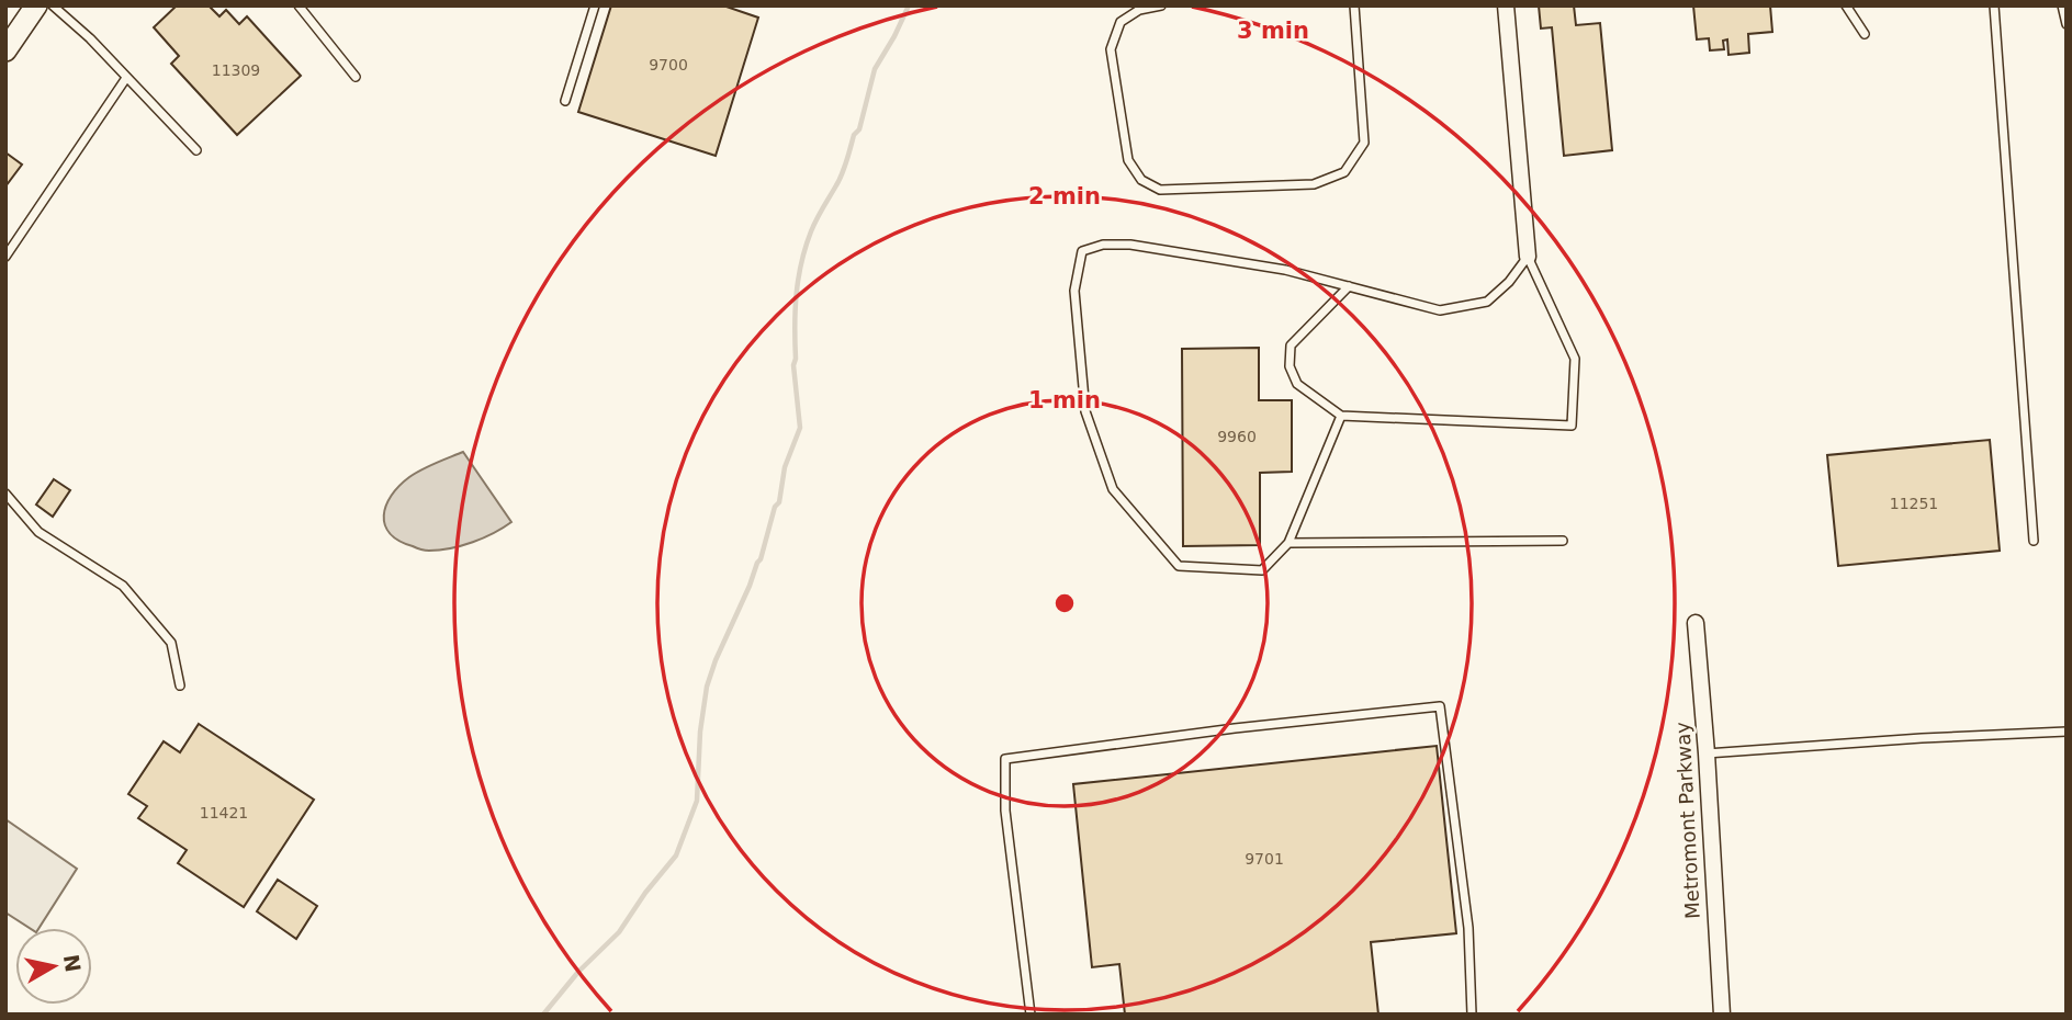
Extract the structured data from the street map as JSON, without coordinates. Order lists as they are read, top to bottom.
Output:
{
  "streets": {
    "street": ["Metromont Parkway"]
  },
  "house_numbers": [
    "9700",
    "11309",
    "9960",
    "11251",
    "11421",
    "9701"
  ],
  "north": "right",
  "rings": ["3 min", "2 min", "1 min"]
}
